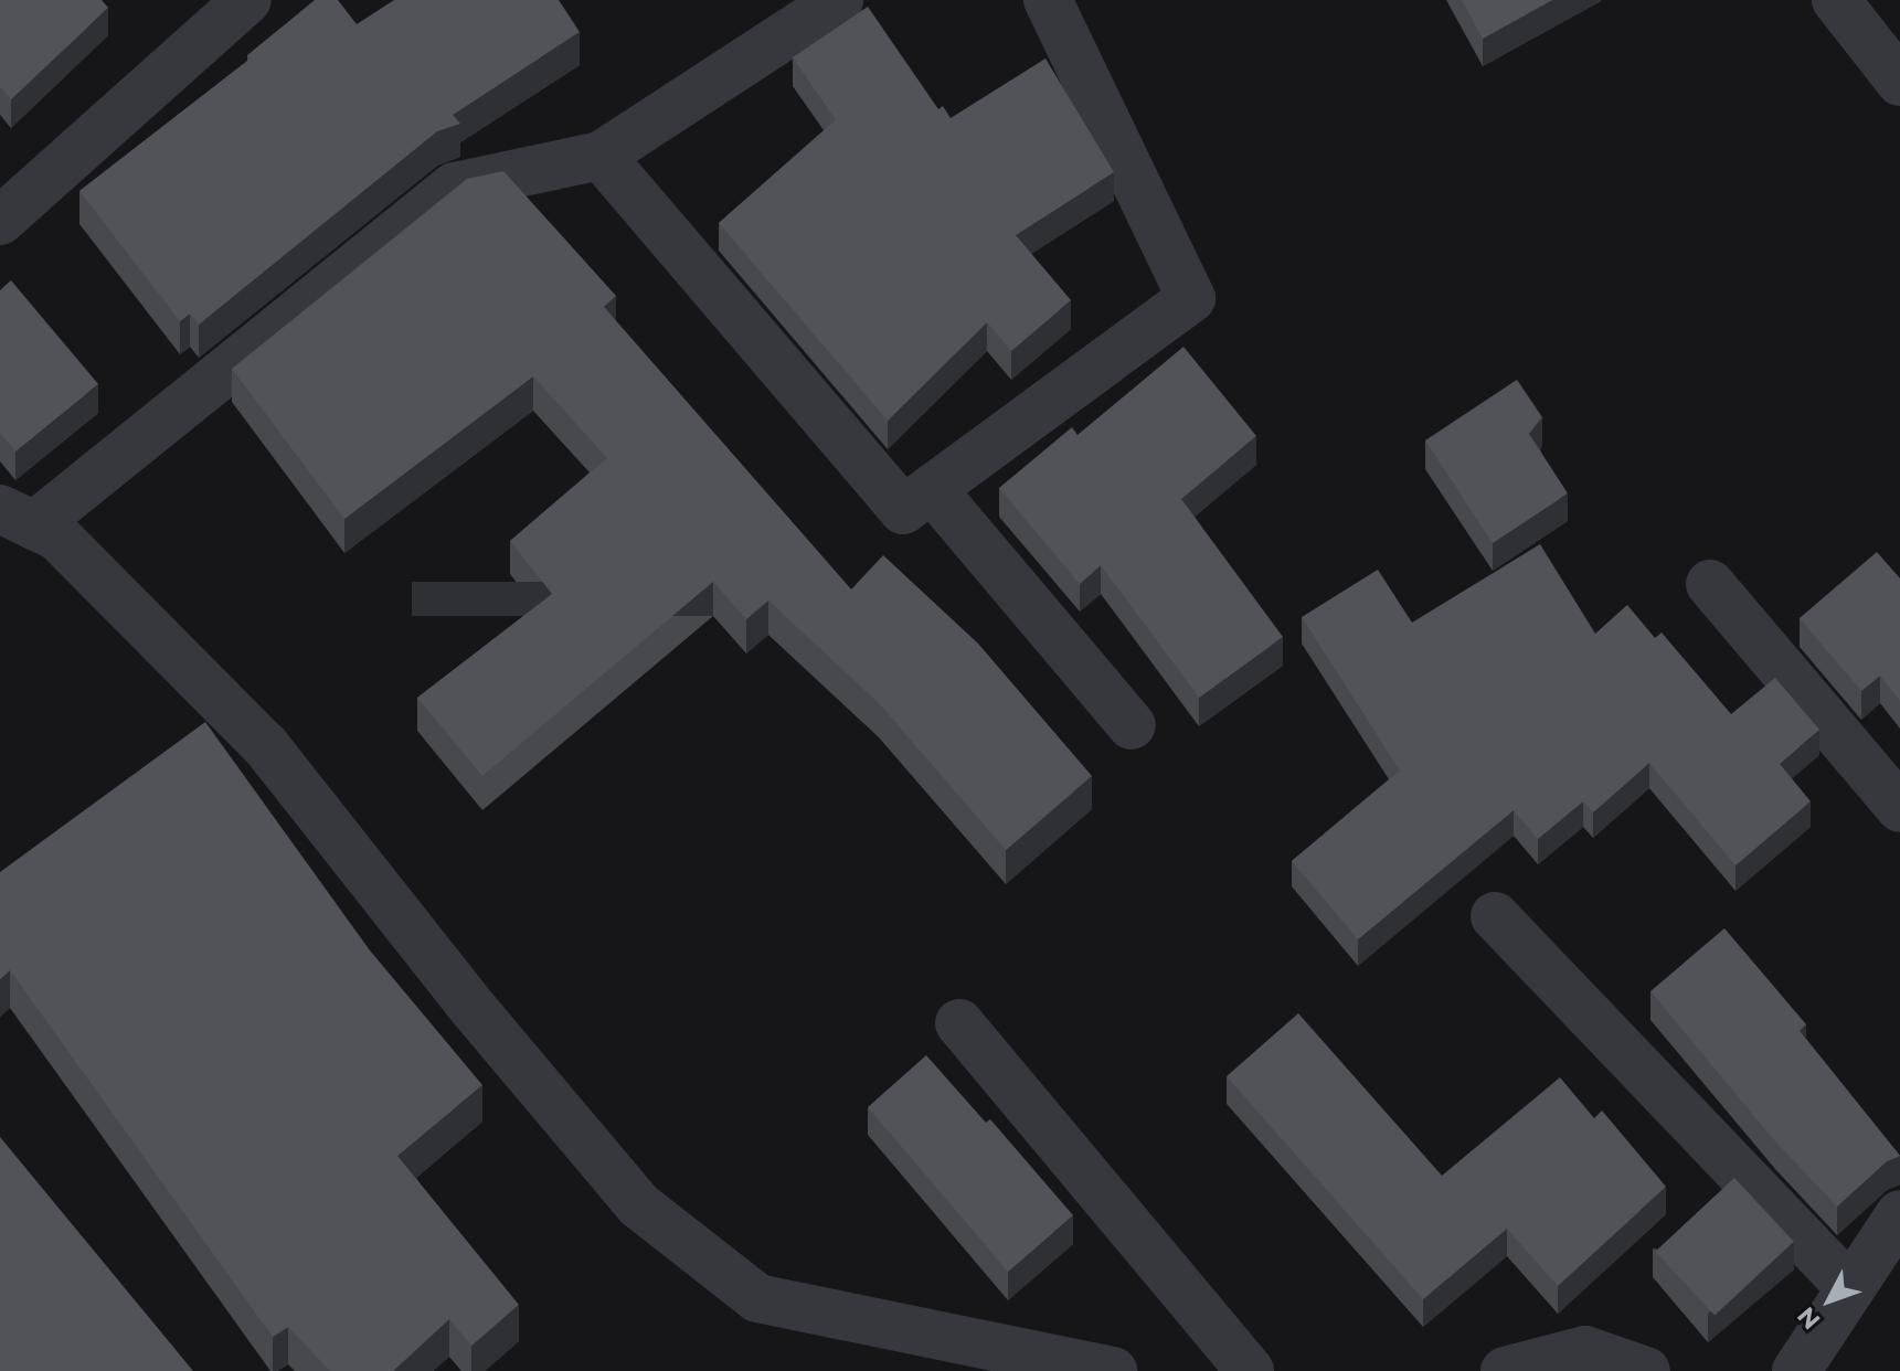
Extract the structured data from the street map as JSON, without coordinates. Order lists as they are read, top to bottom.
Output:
{
  "north": "bottom left"
}
